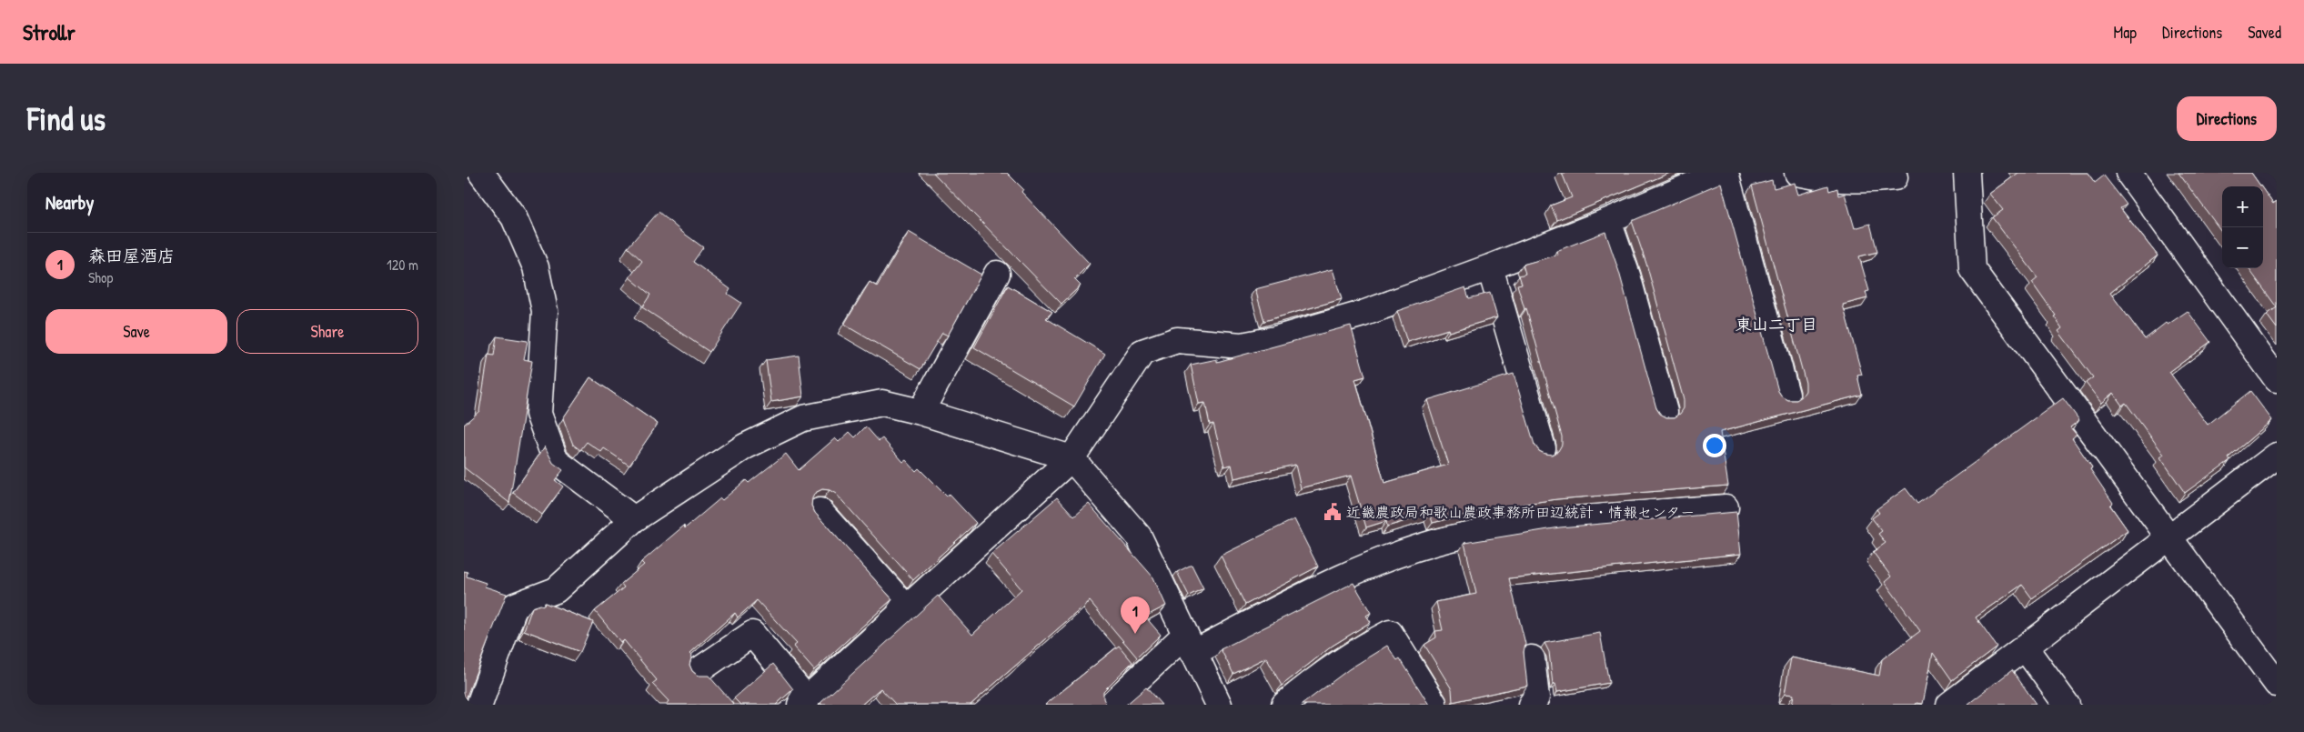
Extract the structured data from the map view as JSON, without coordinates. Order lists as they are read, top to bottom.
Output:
{
  "districts": ["東山二丁目"],
  "places": {
    "public building": ["近畿農政局和歌山農政事務所田辺統計・情報センター"]
  },
  "page": {
    "header": "Strollr",
    "nav": ["Map", "Directions", "Saved"],
    "buttons": [
      "Directions",
      ["Save", "Share"]
    ],
    "title": "Find us",
    "heading": "Nearby",
    "map_buttons": ["+", "−"],
    "list": [
      {
        "mark": "1",
        "name": "森田屋酒店",
        "note": "Shop",
        "value": "120 m"
      }
    ],
    "pins": "1"
  }
}
